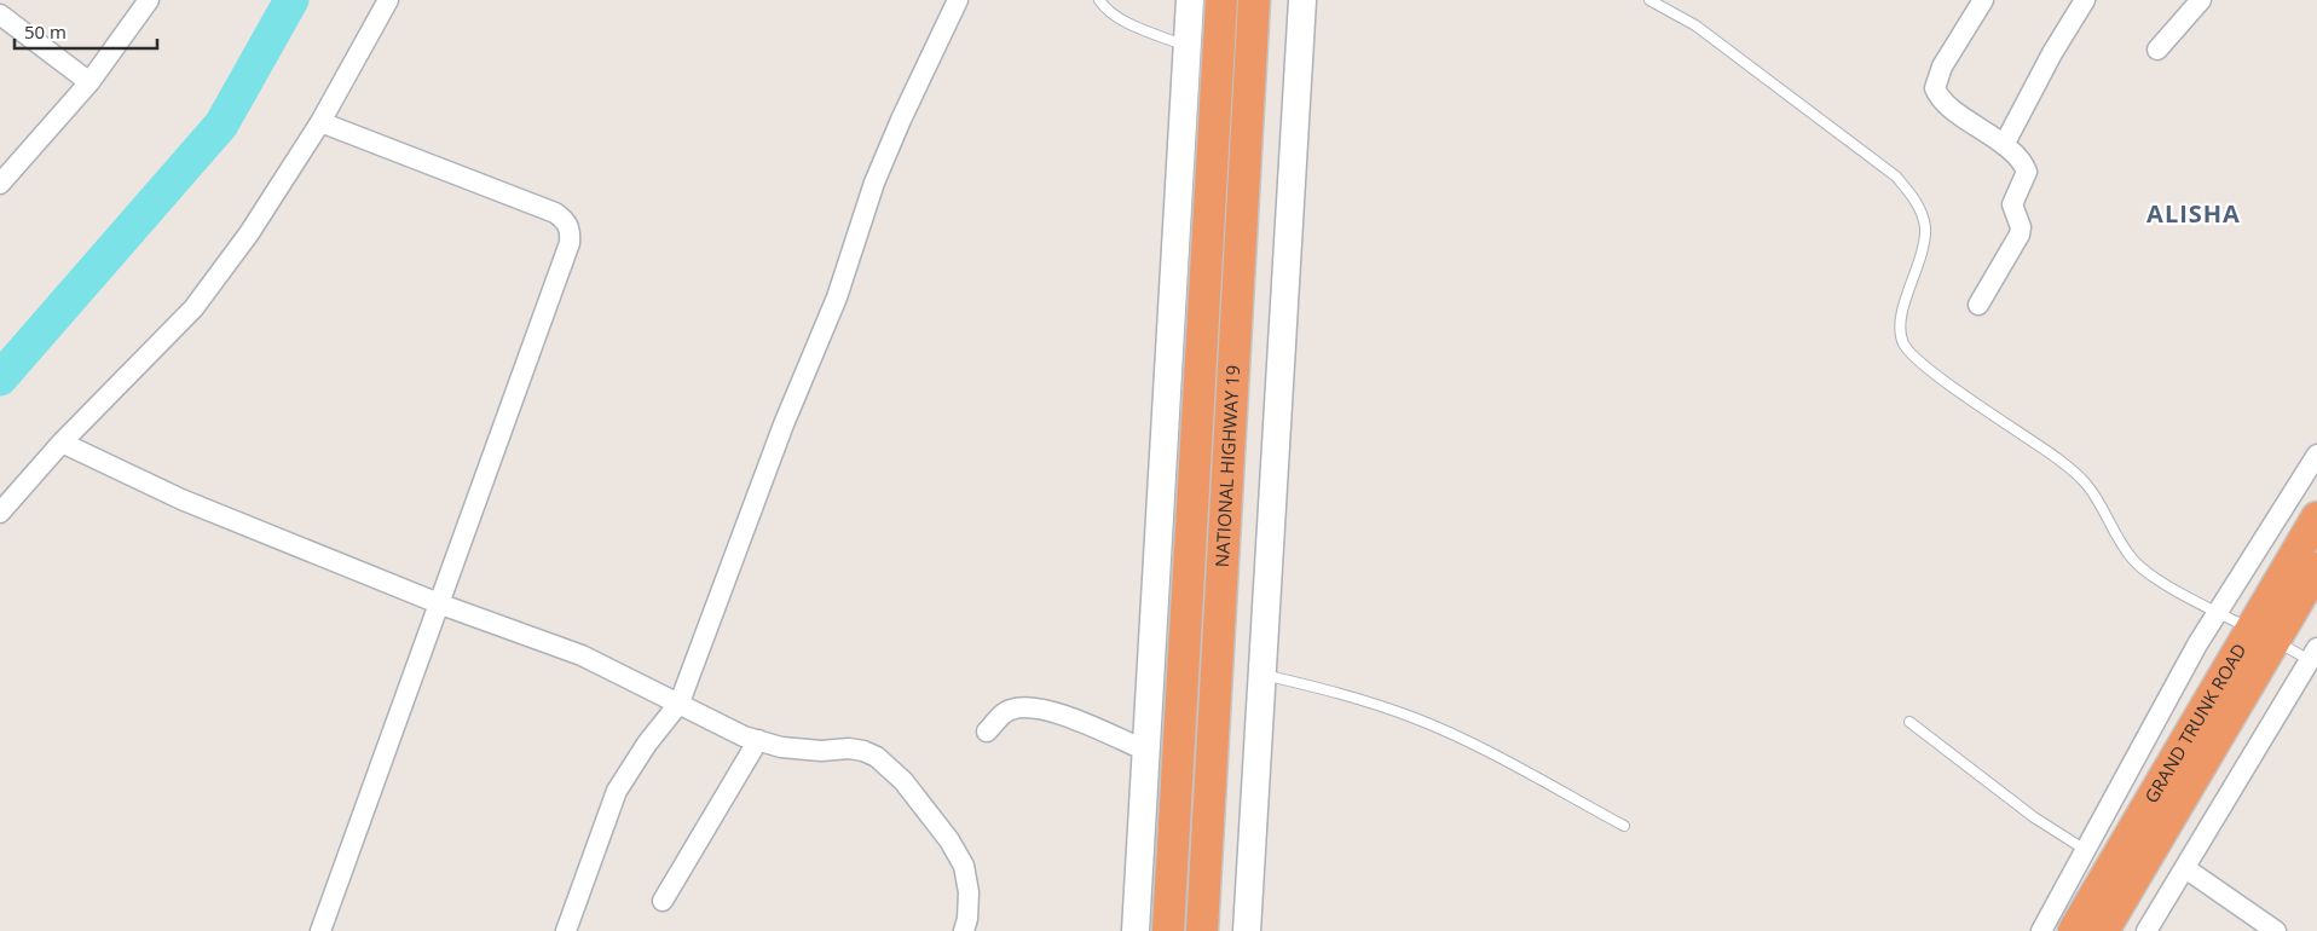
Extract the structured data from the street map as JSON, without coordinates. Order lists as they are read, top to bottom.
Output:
{
  "streets": {
    "highway": ["NATIONAL HIGHWAY 19", "GRAND TRUNK ROAD"]
  },
  "districts": ["ALISHA"],
  "scale_bar": "50 m"
}
